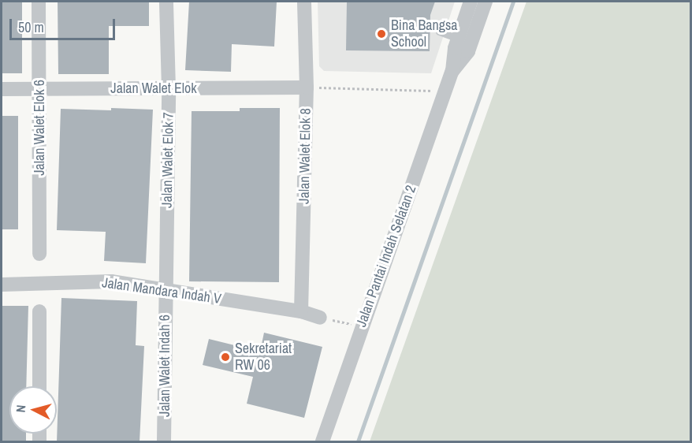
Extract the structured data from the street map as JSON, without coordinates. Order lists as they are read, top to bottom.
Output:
{
  "streets": {
    "street": [
      "Jalan Walet Elok",
      "Jalan Walet Elok 6",
      "Jalan Walet Elok 8",
      "Jalan Walet Elok 7",
      "Jalan Pantai Indah Selatan 2",
      "Jalan Mandara Indah V",
      "Jalan Walet Indah 6"
    ]
  },
  "crossings": [
    ["Jalan Walet Elok", "Jalan Walet Elok 6"],
    ["Jalan Walet Elok", "Jalan Walet Elok 8"],
    ["Jalan Walet Elok", "Jalan Walet Elok 7"],
    ["Jalan Walet Elok 8", "Jalan Mandara Indah V"],
    ["Jalan Walet Elok 7", "Jalan Mandara Indah V"],
    ["Jalan Walet Elok 7", "Jalan Walet Indah 6"],
    ["Jalan Mandara Indah V", "Jalan Walet Indah 6"]
  ],
  "places": ["Bina Bangsa School", "Sekretariat RW 06"],
  "scale_bar": "50 m",
  "north": "left"
}
